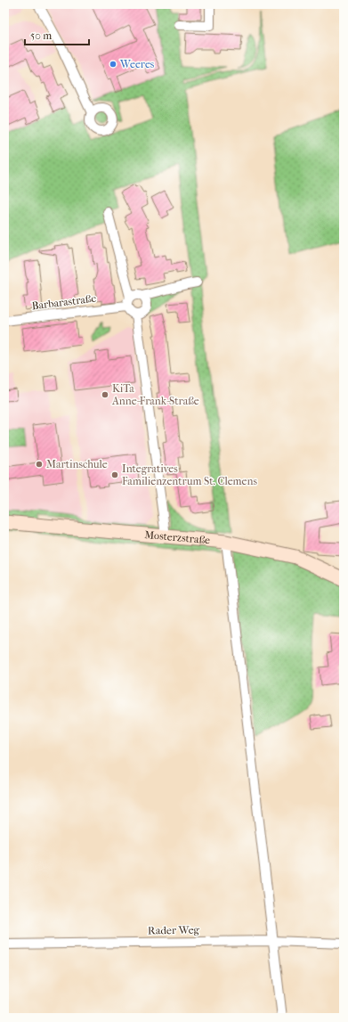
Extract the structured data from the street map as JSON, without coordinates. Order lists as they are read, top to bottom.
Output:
{
  "streets": {
    "street": ["Barbarastraße", "Mosterzstraße", "Rader Weg"]
  },
  "places": [
    "Weeres",
    "KiTa Anne-Frank-Straße",
    "Martinschule",
    "Integratives Familienzentrum St. Clemens"
  ],
  "scale_bar": "50 m"
}
